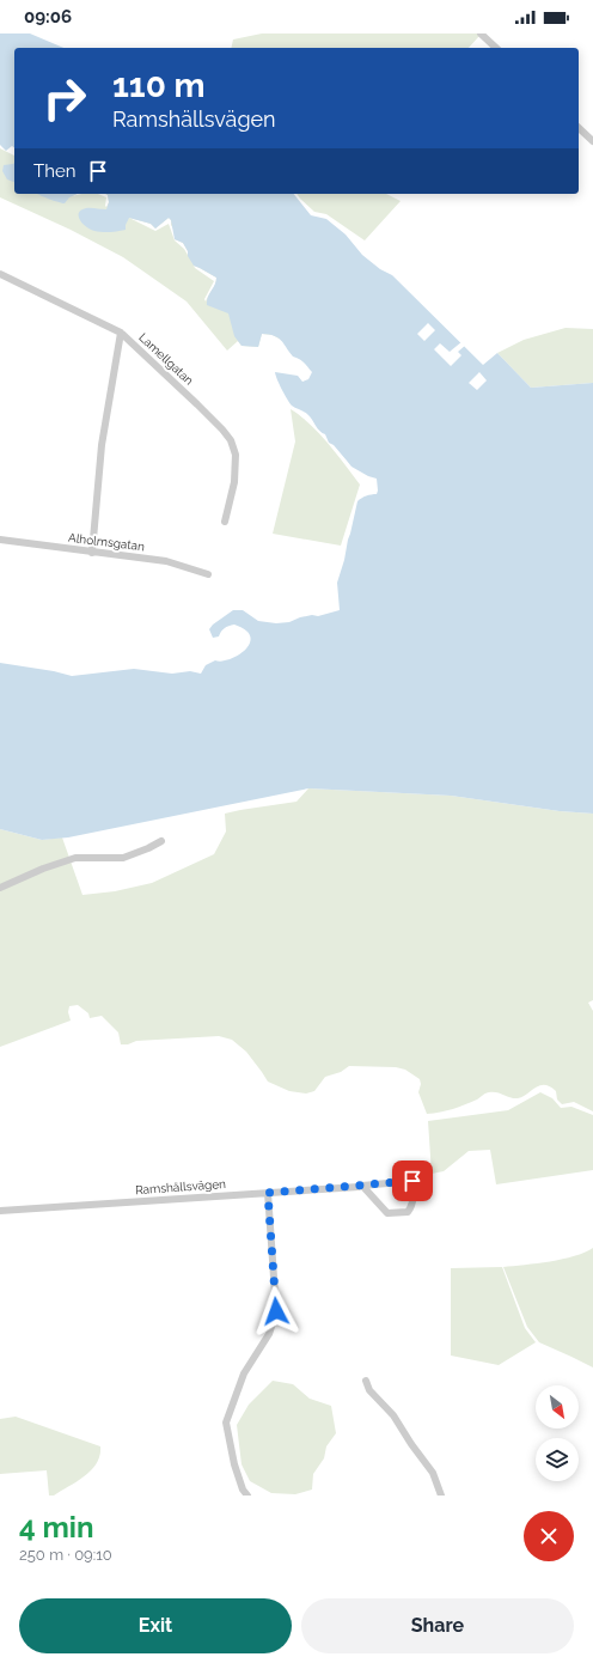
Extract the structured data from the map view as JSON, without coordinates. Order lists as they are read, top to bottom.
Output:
{
  "streets": {
    "street": ["Lamellgatan", "Alholmsgatan", "Ramshällsvägen"]
  },
  "north": "bottom right",
  "page": {
    "status": "09:06",
    "turn": ["110 m", "Ramshällsvägen"],
    "then": "Then",
    "heading": ["4 min", "250 m · 09:10"],
    "buttons": ["Exit", "Share"]
  }
}
